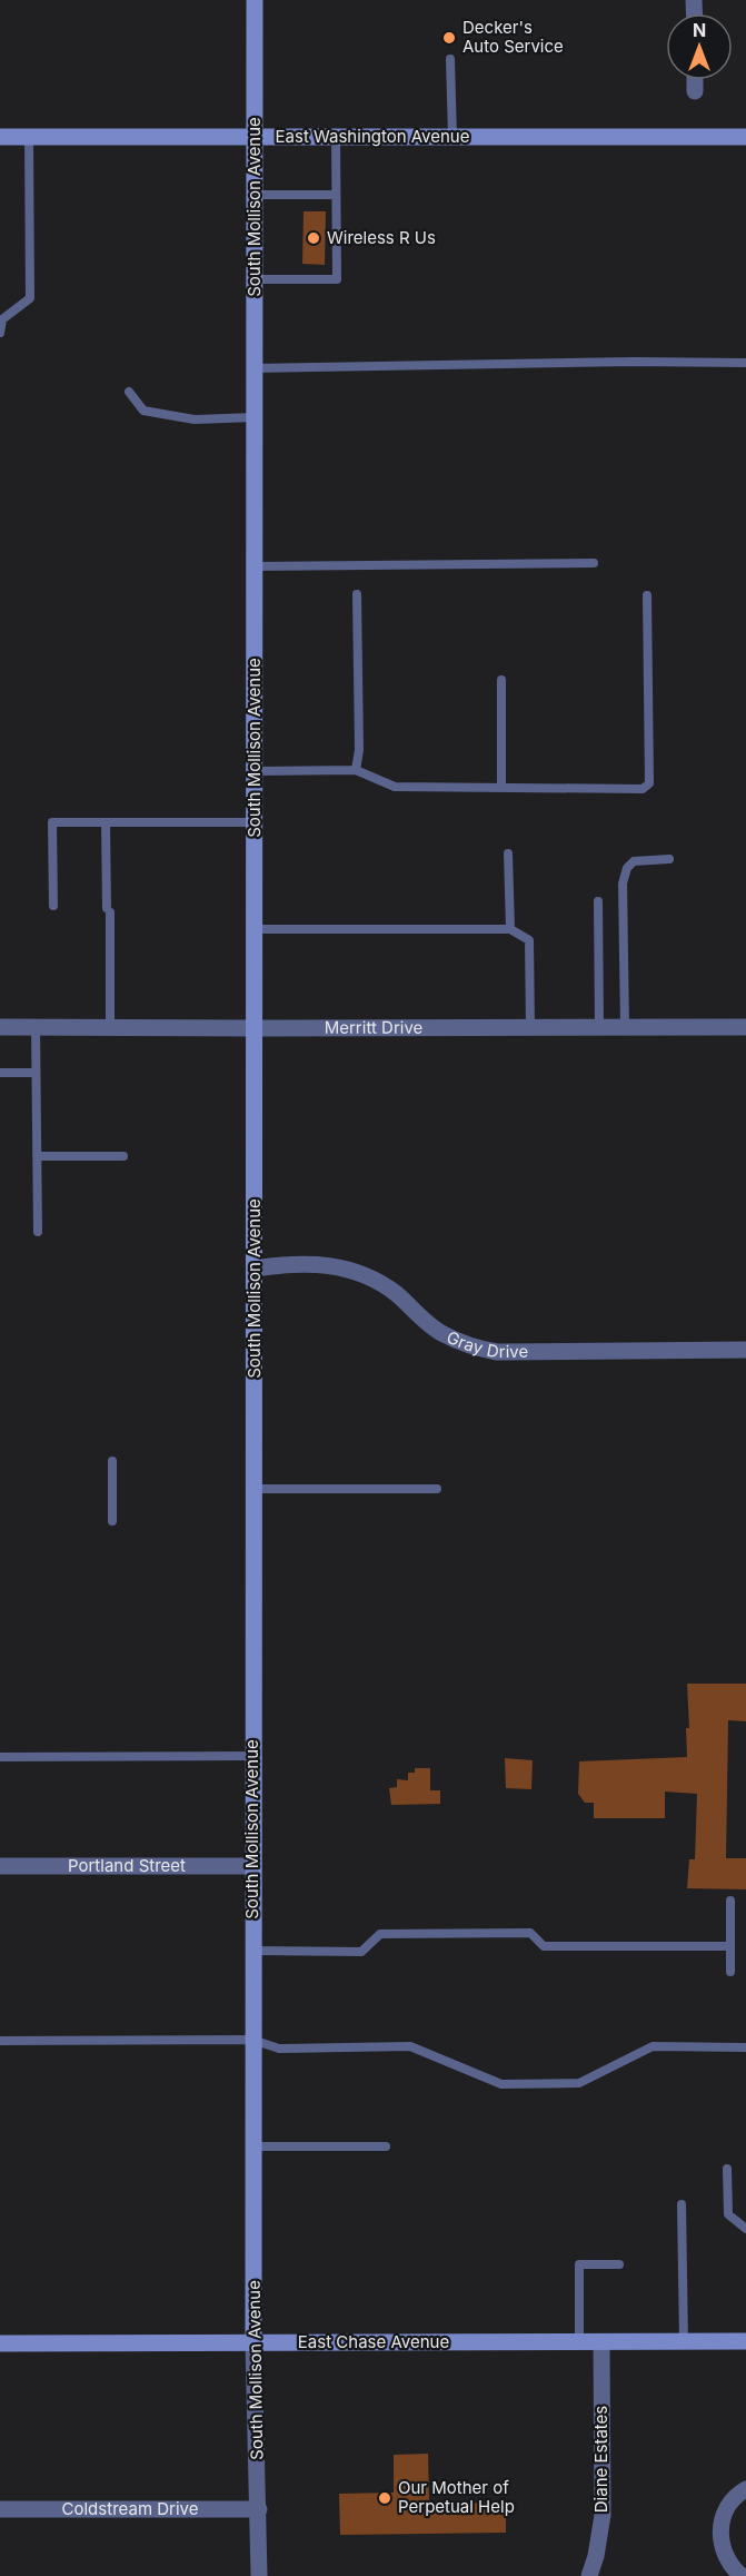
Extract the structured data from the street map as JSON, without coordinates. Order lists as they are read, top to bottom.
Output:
{
  "streets": {
    "main road": ["East Washington Avenue", "South Mollison Avenue", "East Chase Avenue"],
    "street": [
      "Merritt Drive",
      "Gray Drive",
      "Portland Street",
      "Diane Estates",
      "Coldstream Drive"
    ]
  },
  "crossings": [
    ["East Washington Avenue", "South Mollison Avenue"],
    ["South Mollison Avenue", "Merritt Drive"],
    ["South Mollison Avenue", "Gray Drive"],
    ["South Mollison Avenue", "Portland Street"],
    ["South Mollison Avenue", "East Chase Avenue"],
    ["South Mollison Avenue", "Coldstream Drive"],
    ["East Chase Avenue", "Diane Estates"]
  ],
  "places": ["Decker's Auto Service", "Wireless R Us", "Our Mother of Perpetual Help"],
  "north": "top"
}
